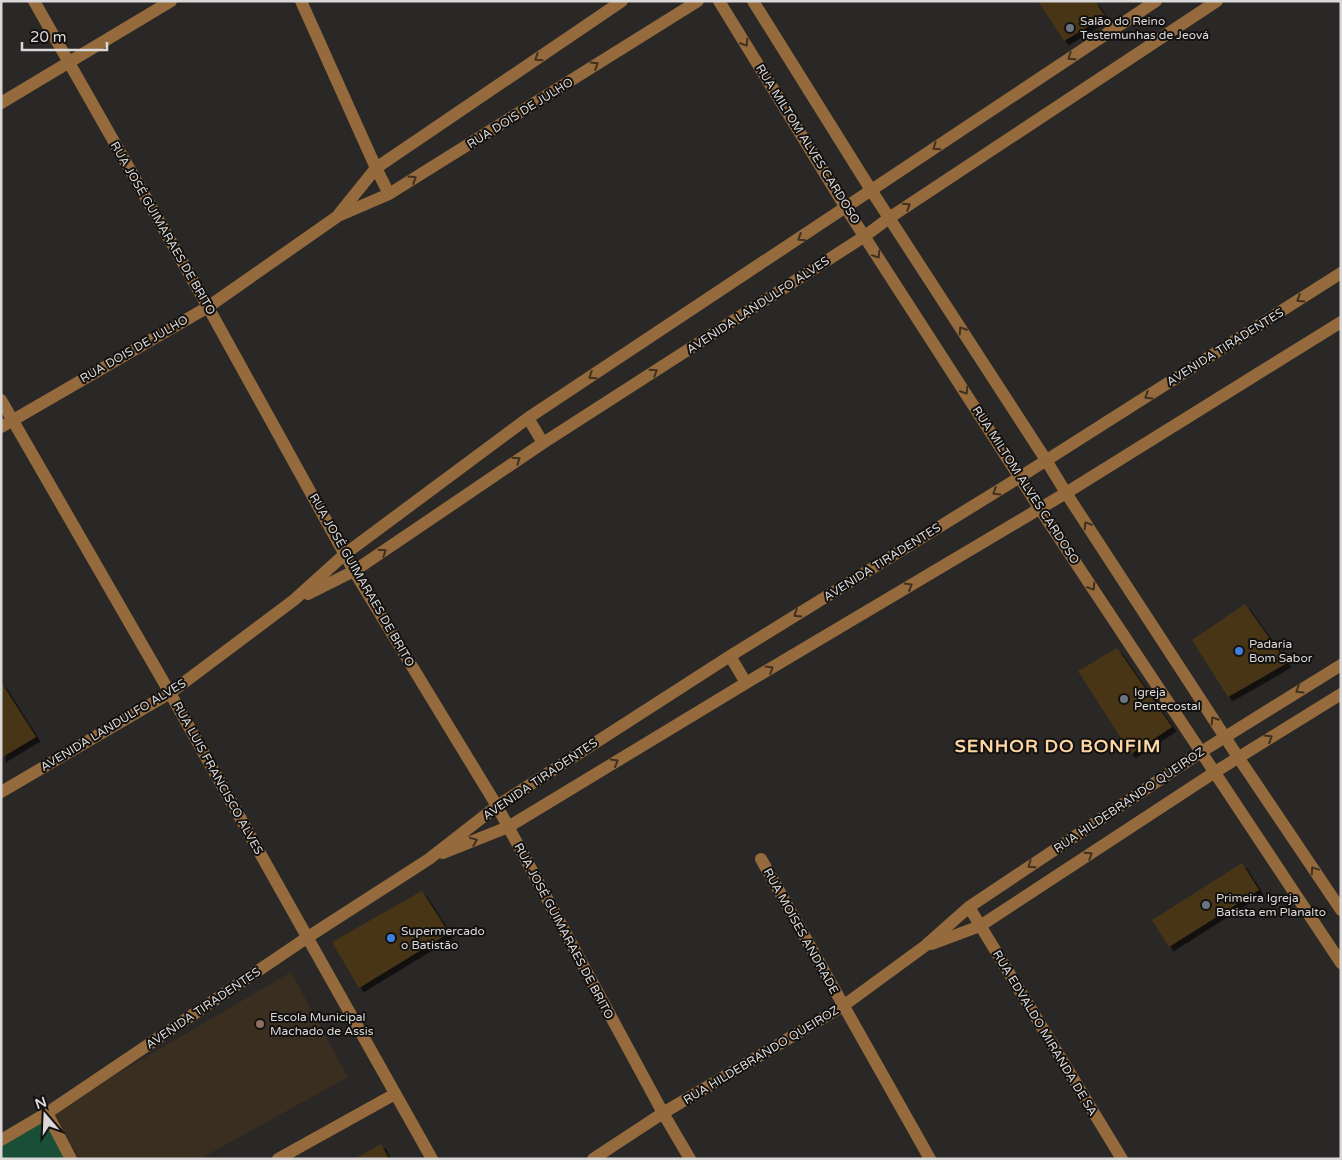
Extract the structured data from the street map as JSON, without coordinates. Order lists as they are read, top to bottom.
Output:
{
  "streets": {
    "street": [
      "RUA DOIS DE JULHO",
      "RUA MILTOM ALVES CARDOSO",
      "RUA JOSÉ GUIMARAES DE BRITO",
      "AVENIDA LANDULFO ALVES",
      "AVENIDA TIRADENTES",
      "RUA LUIS FRANCISCO ALVES",
      "RUA HILDEBRANDO QUEIROZ",
      "RUA MOISES ANDRADE",
      "RUA EDVALDO MIRANDA DE SA"
    ]
  },
  "crossings": [
    ["RUA DOIS DE JULHO", "RUA JOSÉ GUIMARAES DE BRITO"],
    ["RUA DOIS DE JULHO", "RUA LUIS FRANCISCO ALVES"],
    ["RUA MILTOM ALVES CARDOSO", "AVENIDA LANDULFO ALVES"],
    ["RUA MILTOM ALVES CARDOSO", "AVENIDA TIRADENTES"],
    ["RUA MILTOM ALVES CARDOSO", "RUA HILDEBRANDO QUEIROZ"],
    ["RUA JOSÉ GUIMARAES DE BRITO", "AVENIDA LANDULFO ALVES"],
    ["RUA JOSÉ GUIMARAES DE BRITO", "AVENIDA TIRADENTES"],
    ["RUA JOSÉ GUIMARAES DE BRITO", "RUA HILDEBRANDO QUEIROZ"],
    ["AVENIDA LANDULFO ALVES", "RUA LUIS FRANCISCO ALVES"],
    ["AVENIDA TIRADENTES", "RUA LUIS FRANCISCO ALVES"],
    ["RUA HILDEBRANDO QUEIROZ", "RUA MOISES ANDRADE"],
    ["RUA HILDEBRANDO QUEIROZ", "RUA EDVALDO MIRANDA DE SA"]
  ],
  "districts": ["SENHOR DO BONFIM"],
  "places": [
    "Salão do Reino Testemunhas de Jeová",
    "Padaria Bom Sabor",
    "Igreja Pentecostal",
    "Primeira Igreja Batista em Planalto",
    "Supermercado o Batistão",
    "Escola Municipal Machado de Assis"
  ],
  "scale_bar": "20 m",
  "north": "top"
}
